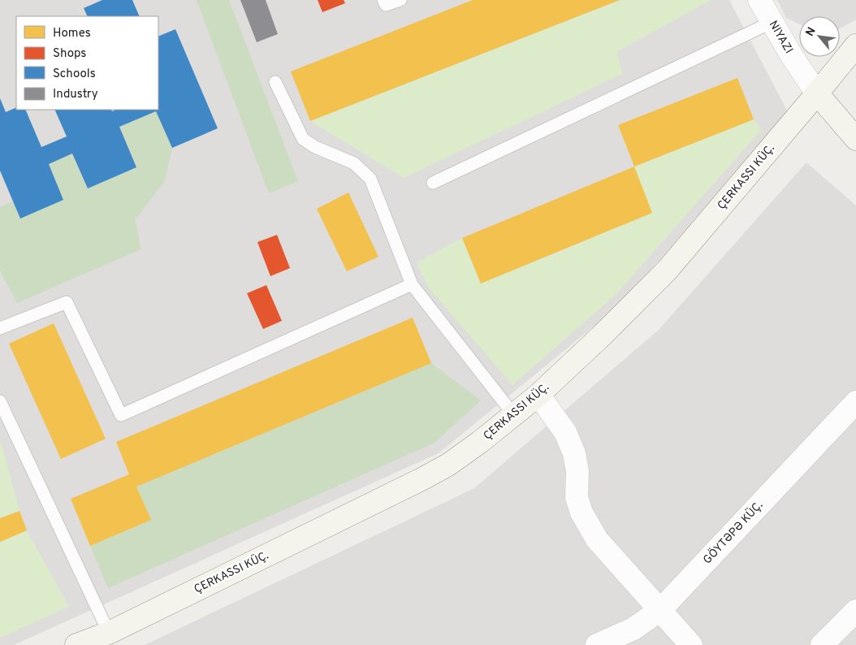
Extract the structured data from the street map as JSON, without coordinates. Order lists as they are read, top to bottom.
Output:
{
  "streets": {
    "street": ["NIYAZI", "GÖYTƏPƏ KÜÇ."]
  },
  "legend": [
    "Homes",
    "Shops",
    "Schools",
    "Industry"
  ],
  "north": "top left"
}
